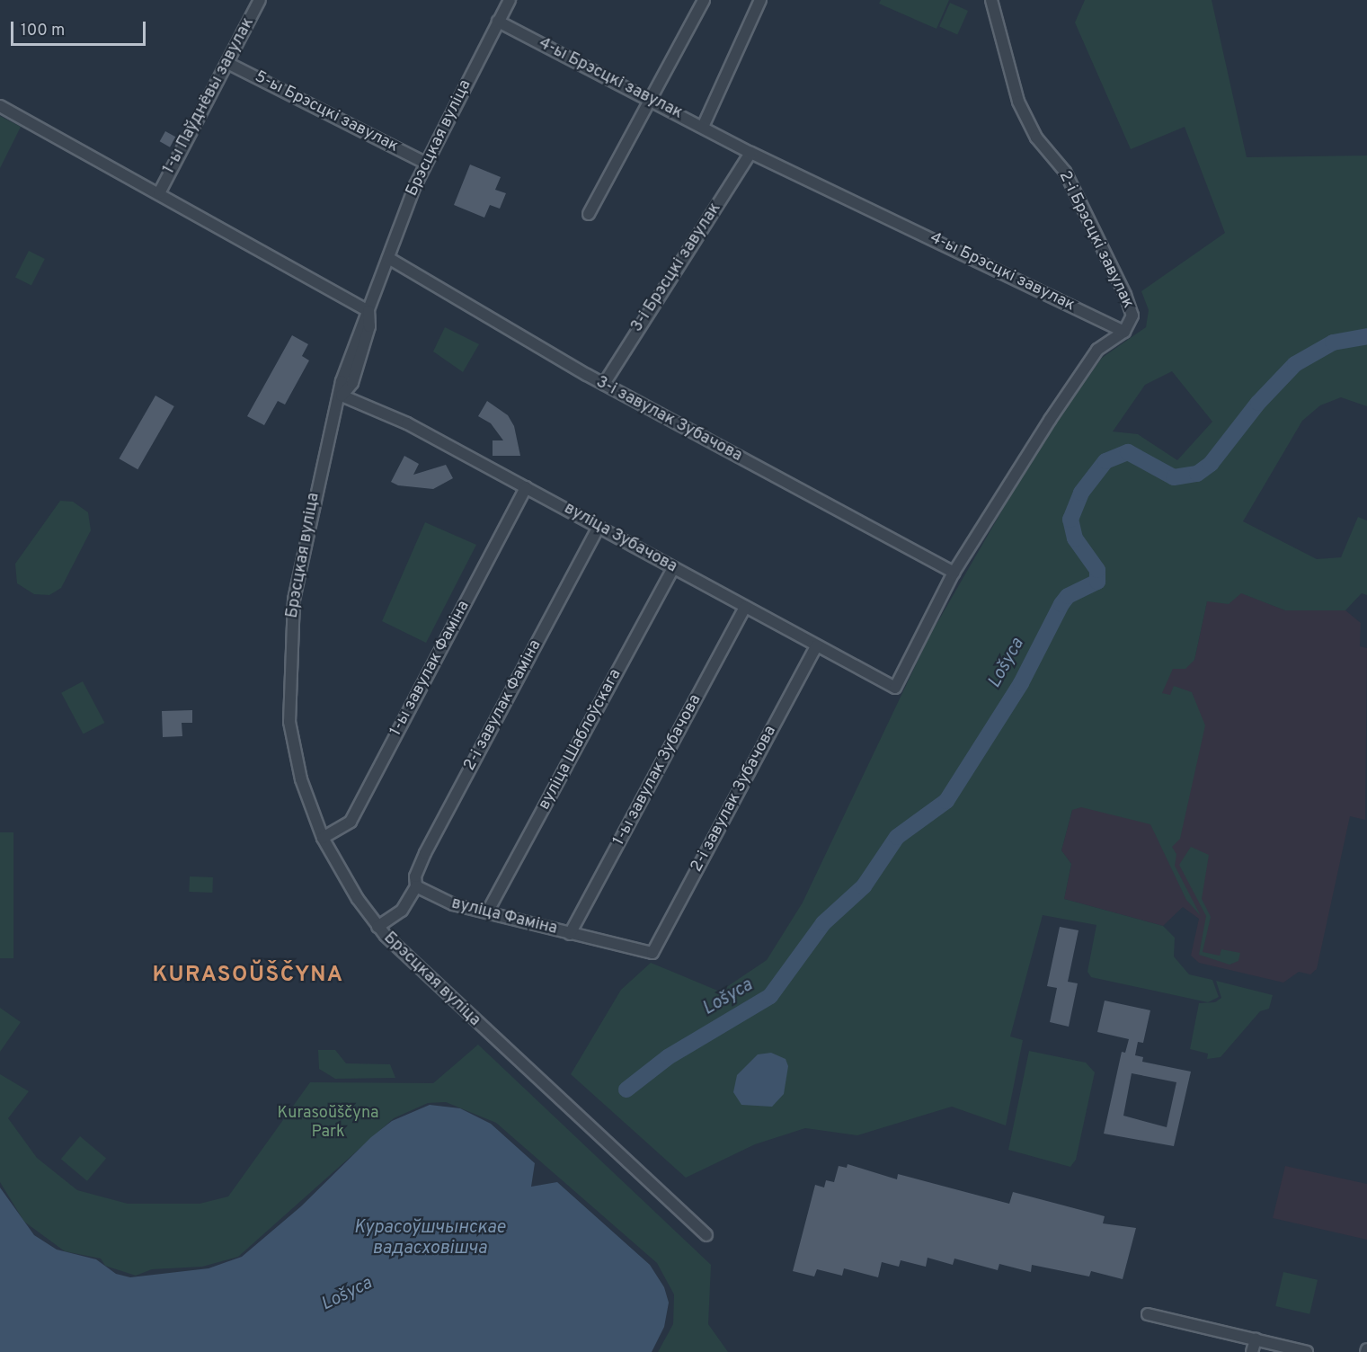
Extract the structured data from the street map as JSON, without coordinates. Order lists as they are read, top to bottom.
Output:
{
  "streets": {
    "street": [
      "4-ы Брэсцкі завулак",
      "1-ы Паўднёвы завулак",
      "5-ы Брэсцкі завулак",
      "Брэсцкая вуліца",
      "2-і Брэсцкі завулак",
      "3-і Брэсцкі завулак",
      "3-і завулак Зубачова",
      "вуліца Зубачова",
      "1-ы завулак Фаміна",
      "2-і завулак Фаміна",
      "вуліца Шаблоўскага",
      "1-ы завулак Зубачова",
      "2-і завулак Зубачова",
      "вуліца Фаміна"
    ]
  },
  "crossings": [
    ["4-ы Брэсцкі завулак", "Брэсцкая вуліца"],
    ["4-ы Брэсцкі завулак", "2-і Брэсцкі завулак"],
    ["4-ы Брэсцкі завулак", "3-і Брэсцкі завулак"],
    ["1-ы Паўднёвы завулак", "5-ы Брэсцкі завулак"],
    ["5-ы Брэсцкі завулак", "Брэсцкая вуліца"],
    ["Брэсцкая вуліца", "3-і завулак Зубачова"],
    ["Брэсцкая вуліца", "вуліца Зубачова"],
    ["Брэсцкая вуліца", "1-ы завулак Фаміна"],
    ["3-і Брэсцкі завулак", "3-і завулак Зубачова"],
    ["3-і завулак Зубачова", "вуліца Зубачова"],
    ["вуліца Зубачова", "1-ы завулак Фаміна"],
    ["вуліца Зубачова", "2-і завулак Фаміна"],
    ["вуліца Зубачова", "вуліца Шаблоўскага"],
    ["вуліца Зубачова", "1-ы завулак Зубачова"],
    ["вуліца Зубачова", "2-і завулак Зубачова"],
    ["2-і завулак Фаміна", "вуліца Фаміна"],
    ["вуліца Шаблоўскага", "вуліца Фаміна"],
    ["1-ы завулак Зубачова", "вуліца Фаміна"],
    ["2-і завулак Зубачова", "вуліца Фаміна"]
  ],
  "districts": ["KURASOŬŠČYNA"],
  "water": ["Lošyca", "Курасоўшчынскае вадасховішча"],
  "parks": ["Kurasoŭščyna Park"],
  "scale_bar": "100 m"
}
